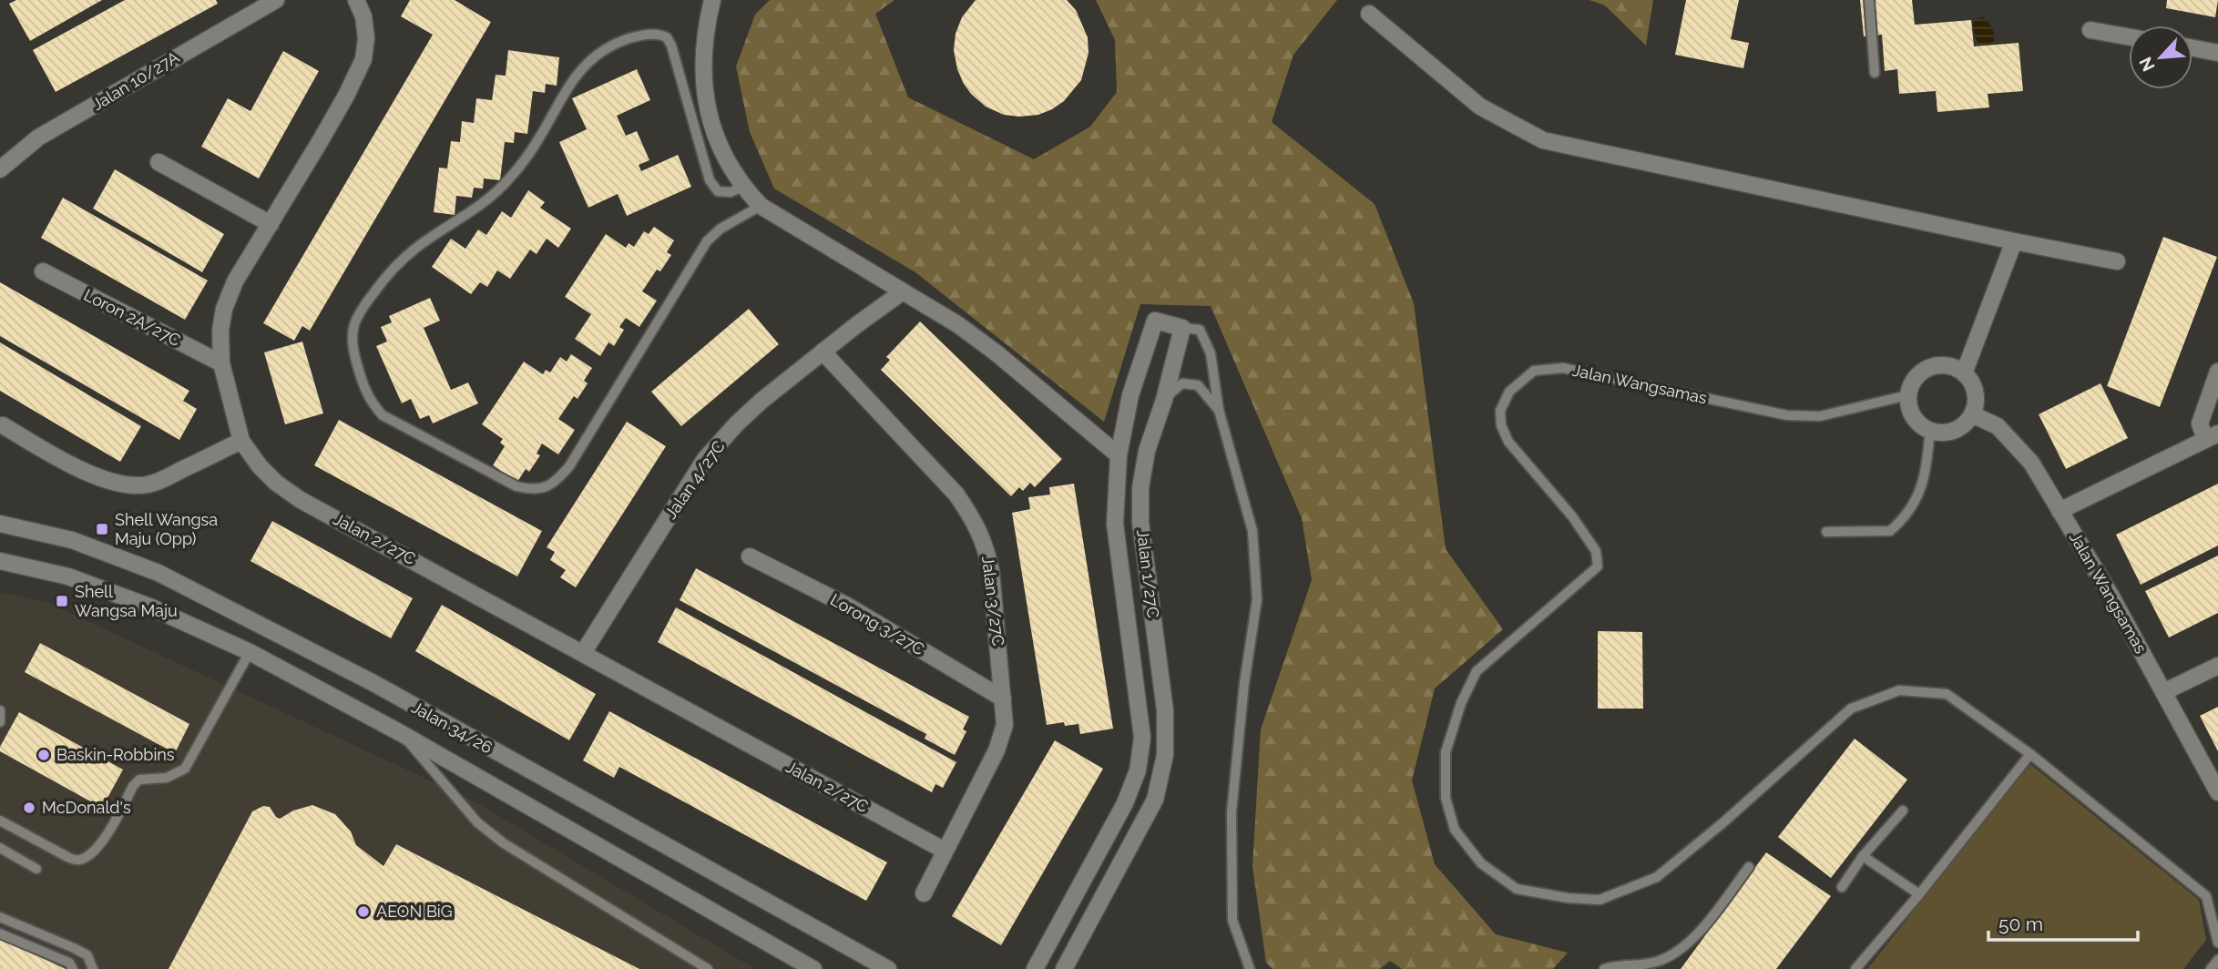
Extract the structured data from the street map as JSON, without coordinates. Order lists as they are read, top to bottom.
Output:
{
  "streets": {
    "street": [
      "Jalan 10/27A",
      "Loron 2A/27C",
      "Jalan Wangsamas",
      "Jalan 4/27C",
      "Jalan 2/27C",
      "Jalan 1/27C",
      "Jalan 3/27C",
      "Lorong 3/27C",
      "Jalan 34/26"
    ]
  },
  "crossings": [
    ["Loron 2A/27C", "Jalan 2/27C"],
    ["Jalan 4/27C", "Jalan 2/27C"],
    ["Jalan 4/27C", "Jalan 3/27C"],
    ["Jalan 2/27C", "Jalan 3/27C"],
    ["Jalan 3/27C", "Lorong 3/27C"]
  ],
  "places": {
    "transit": ["Shell Wangsa Maju (Opp)", "Shell Wangsa Maju"],
    "other": ["Baskin-Robbins", "McDonald's", "AEON BiG"]
  },
  "scale_bar": "50 m",
  "north": "bottom left"
}
